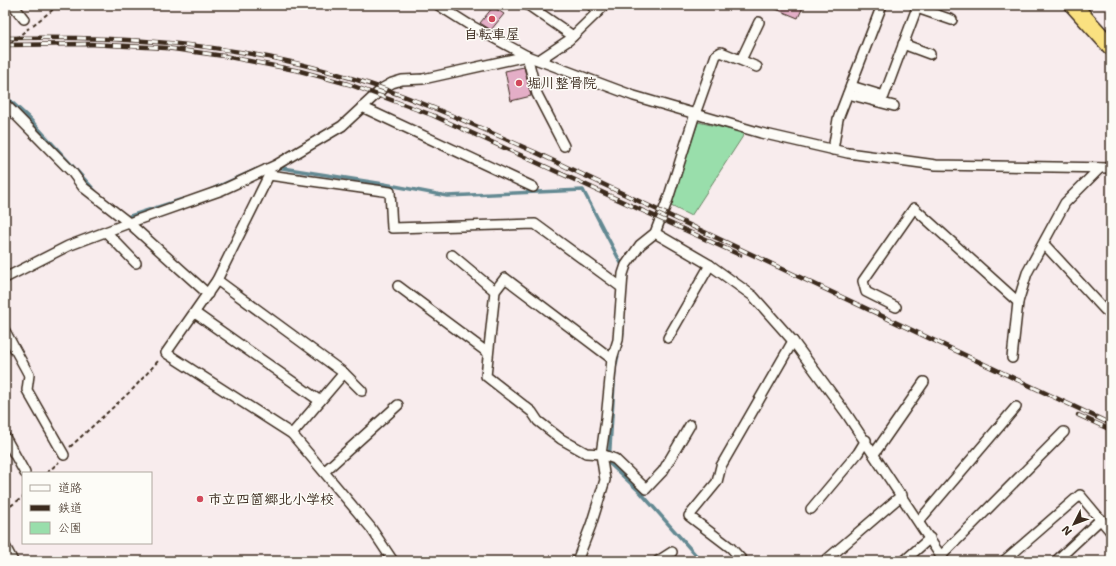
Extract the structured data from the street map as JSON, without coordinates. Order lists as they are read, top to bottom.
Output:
{
  "places": ["自転車屋", "堀川整骨院", "市立四箇郷北小学校"],
  "legend": ["道路", "鉄道", "公園"],
  "north": "bottom left"
}
